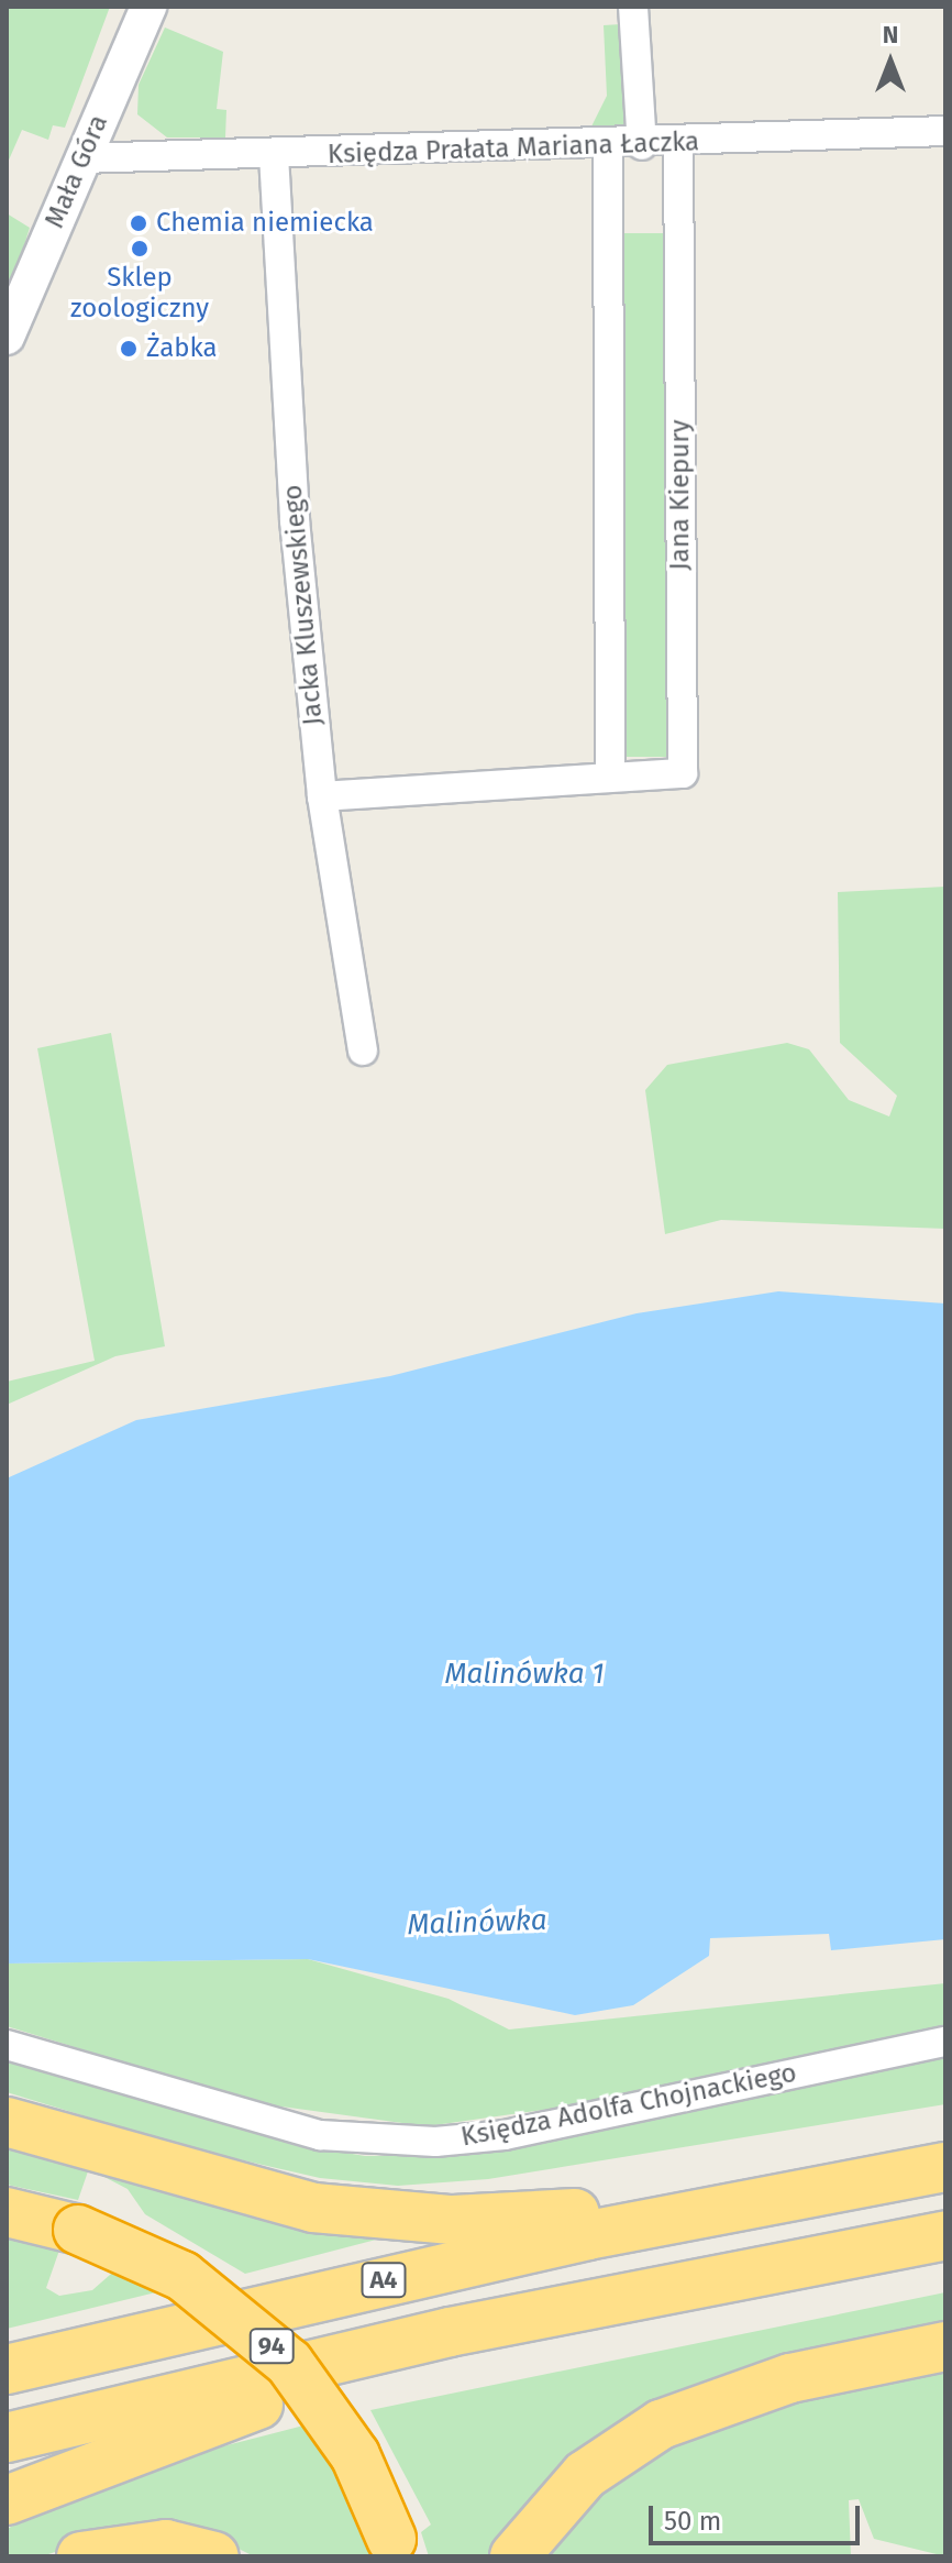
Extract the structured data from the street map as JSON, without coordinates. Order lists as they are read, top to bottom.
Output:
{
  "streets": {
    "highway": ["A4", "94"],
    "street": [
      "Księdza Prałata Mariana Łaczka",
      "Mała Góra",
      "Jana Kiepury",
      "Jacka Kluszewskiego",
      "Księdza Adolfa Chojnackiego"
    ]
  },
  "crossings": [
    ["Księdza Prałata Mariana Łaczka", "Mała Góra"],
    ["Księdza Prałata Mariana Łaczka", "Jana Kiepury"],
    ["Księdza Prałata Mariana Łaczka", "Jacka Kluszewskiego"],
    ["Jana Kiepury", "Jacka Kluszewskiego"]
  ],
  "water": ["Malinówka 1", "Malinówka"],
  "places": ["Chemia niemiecka", "Sklep zoologiczny", "Żabka"],
  "scale_bar": "50 m",
  "north": "top"
}
